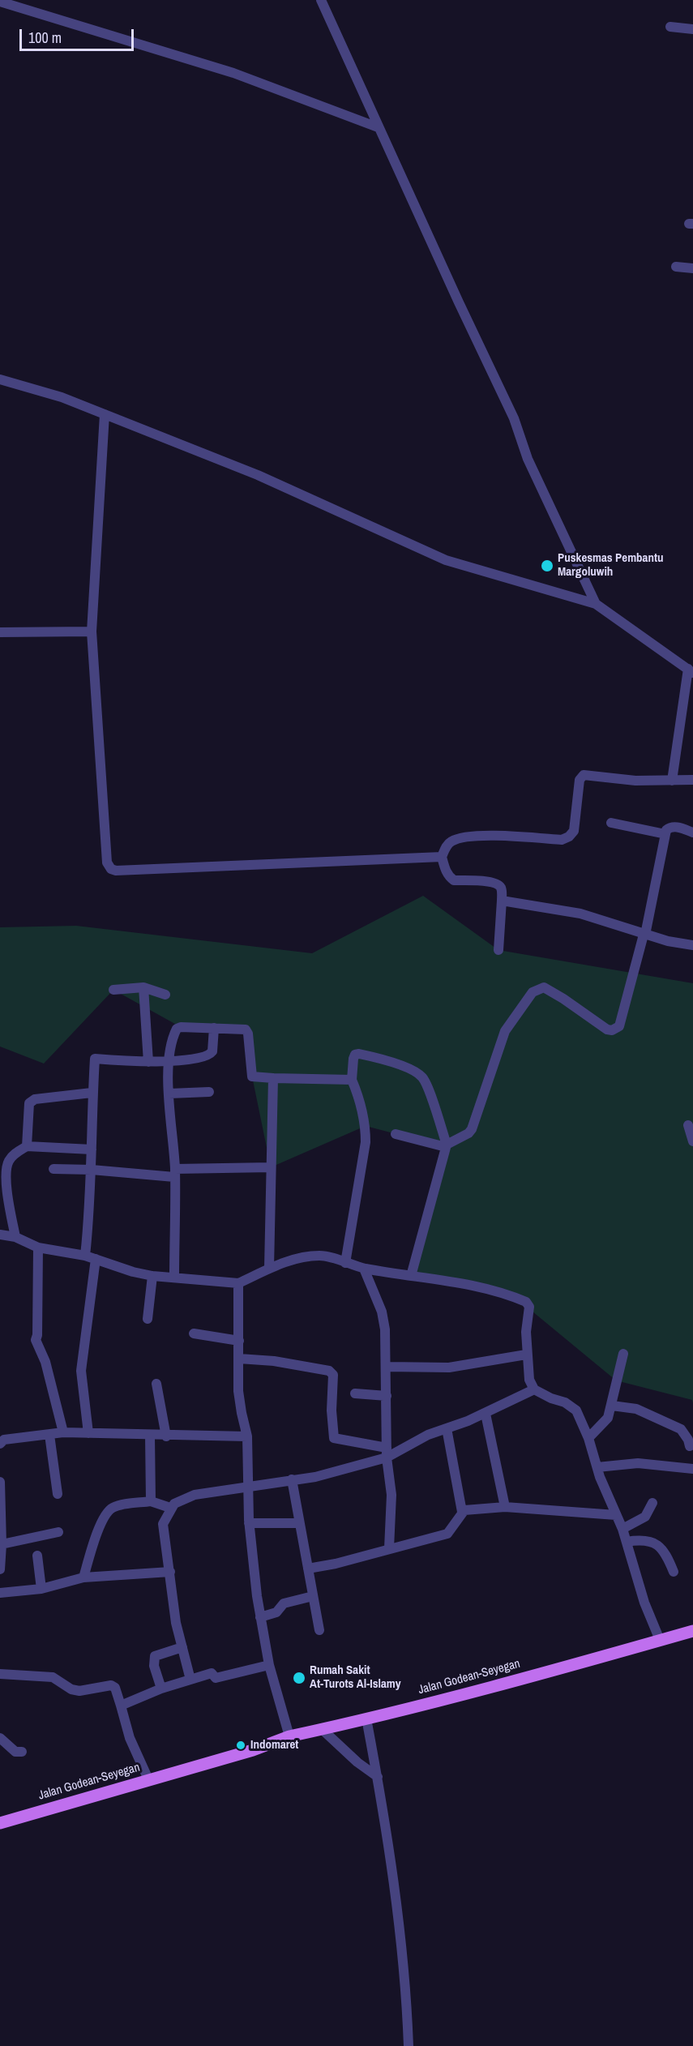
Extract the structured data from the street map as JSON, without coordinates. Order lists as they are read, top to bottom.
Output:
{
  "streets": {
    "main road": ["Jalan Godean-Seyegan"]
  },
  "places": ["Puskesmas Pembantu Margoluwih", "Rumah Sakit At-Turots Al-Islamy", "Indomaret"],
  "scale_bar": "100 m"
}
